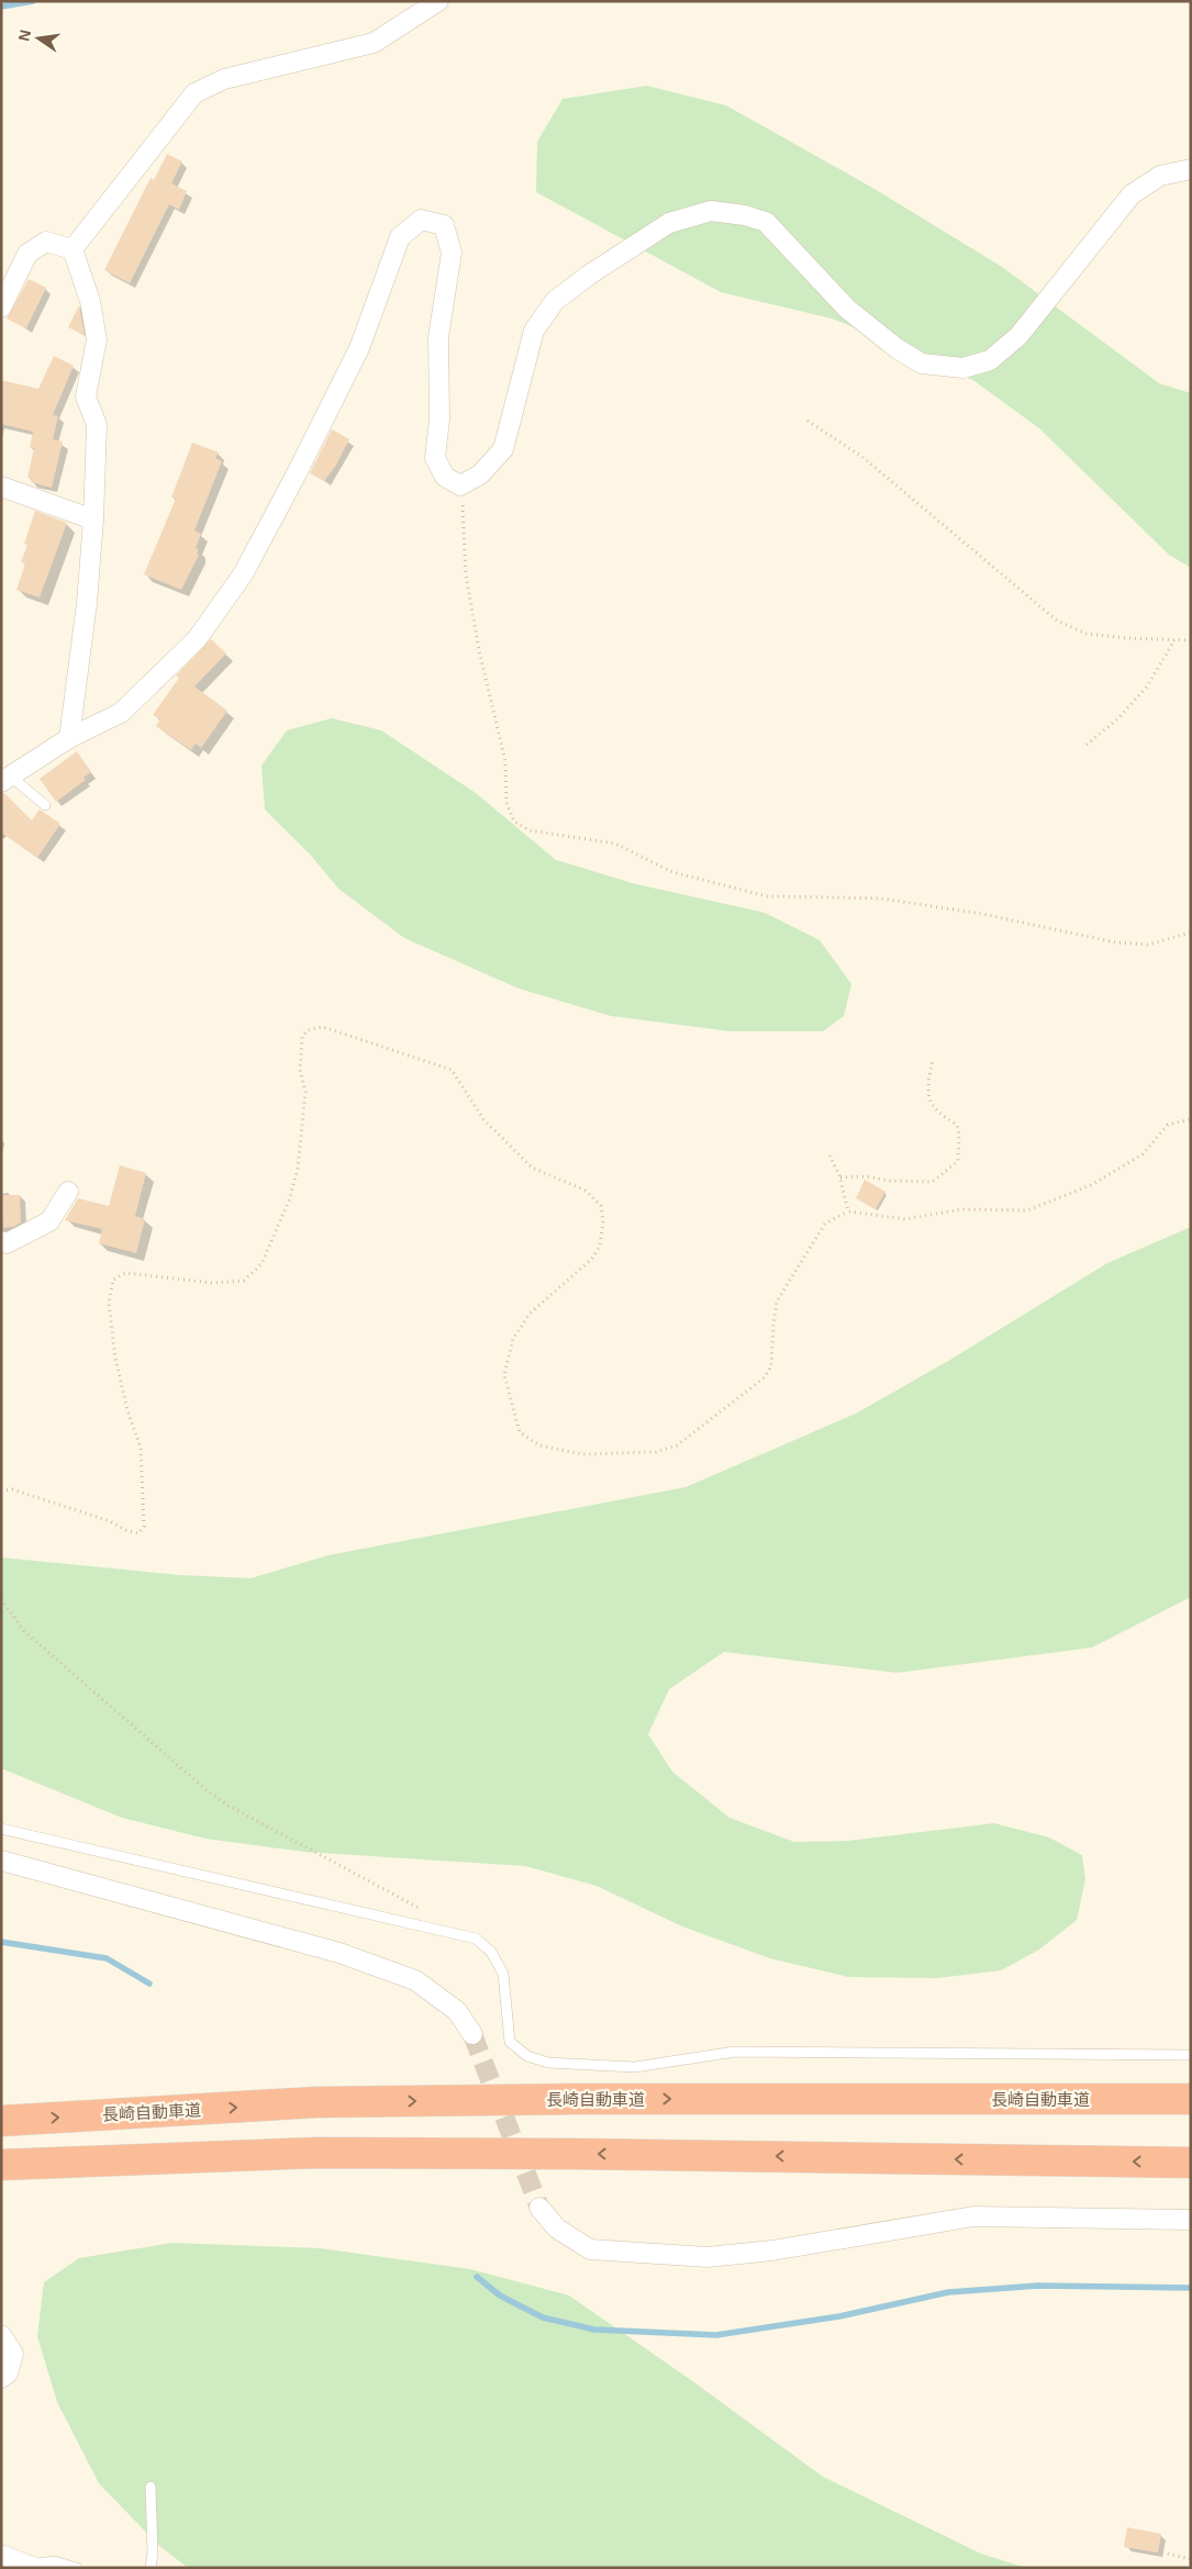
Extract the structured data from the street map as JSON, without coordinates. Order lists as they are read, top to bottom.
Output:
{
  "streets": {
    "highway": ["長崎自動車道"]
  },
  "north": "left"
}
